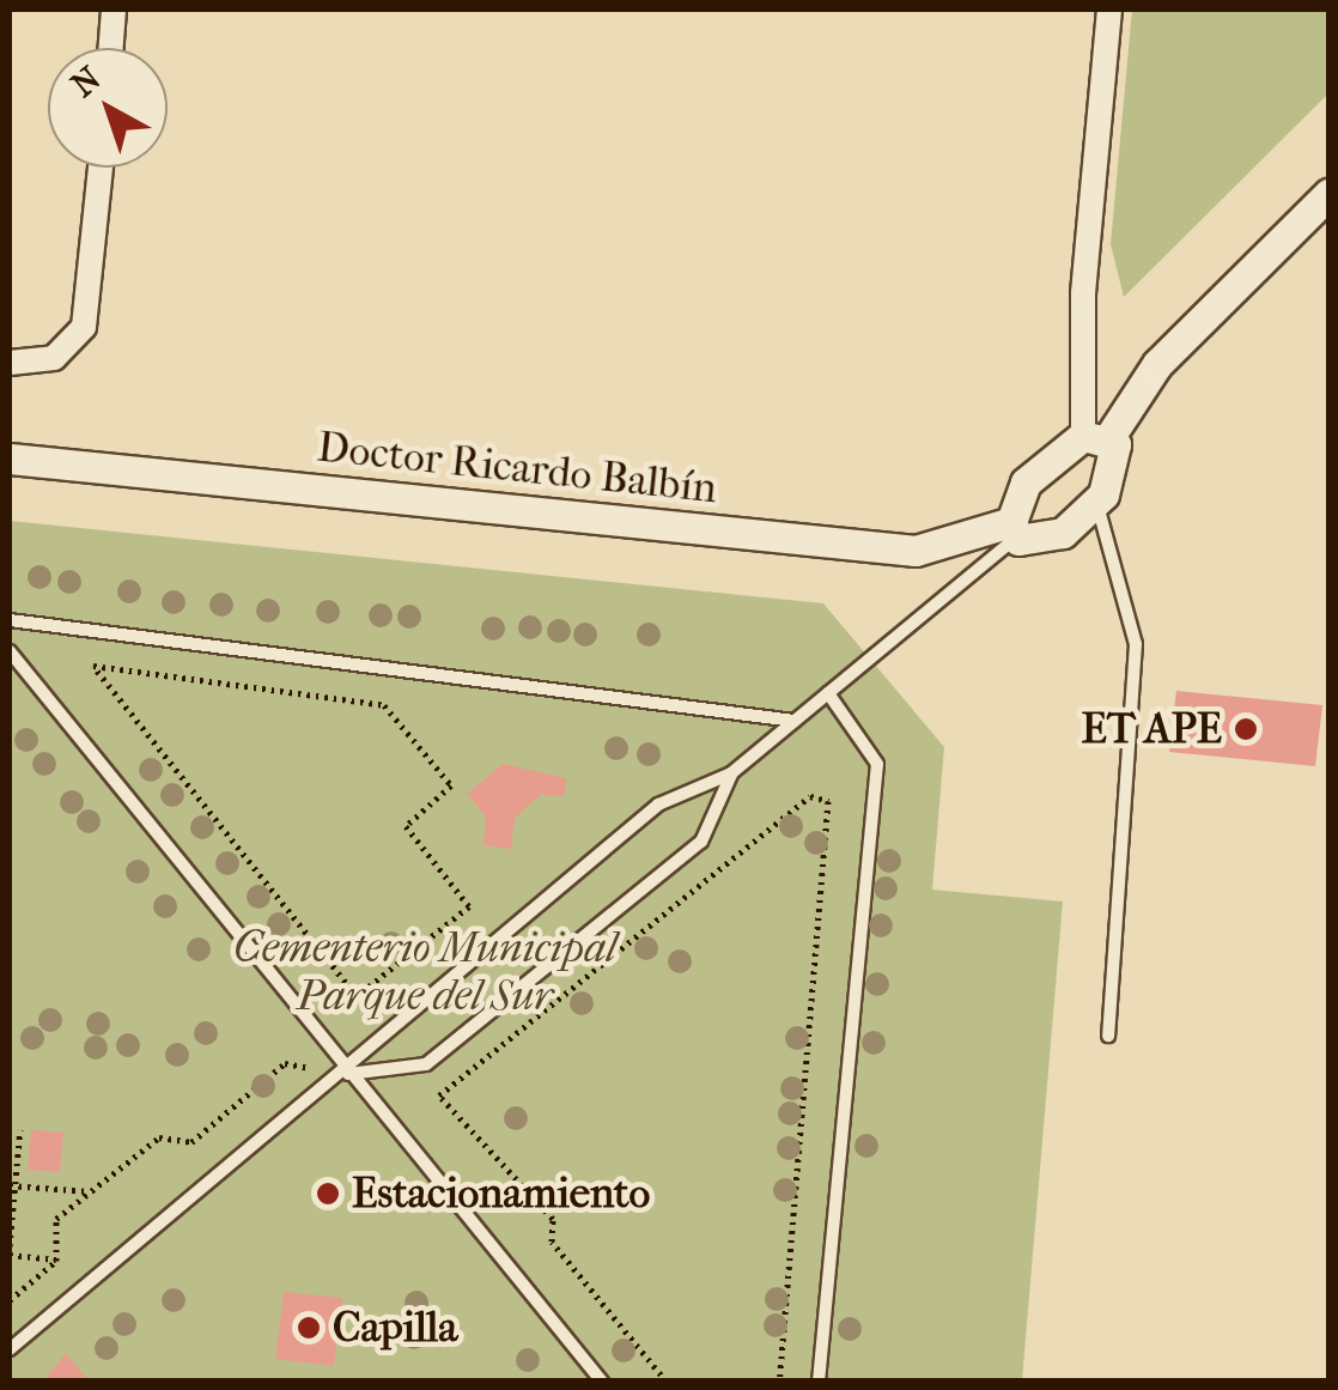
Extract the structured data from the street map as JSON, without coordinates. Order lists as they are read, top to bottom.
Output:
{
  "streets": {
    "street": ["Doctor Ricardo Balbín"]
  },
  "parks": ["Cementerio Municipal Parque del Sur"],
  "places": ["ET APE", "Estacionamiento", "Capilla"],
  "north": "top left"
}
